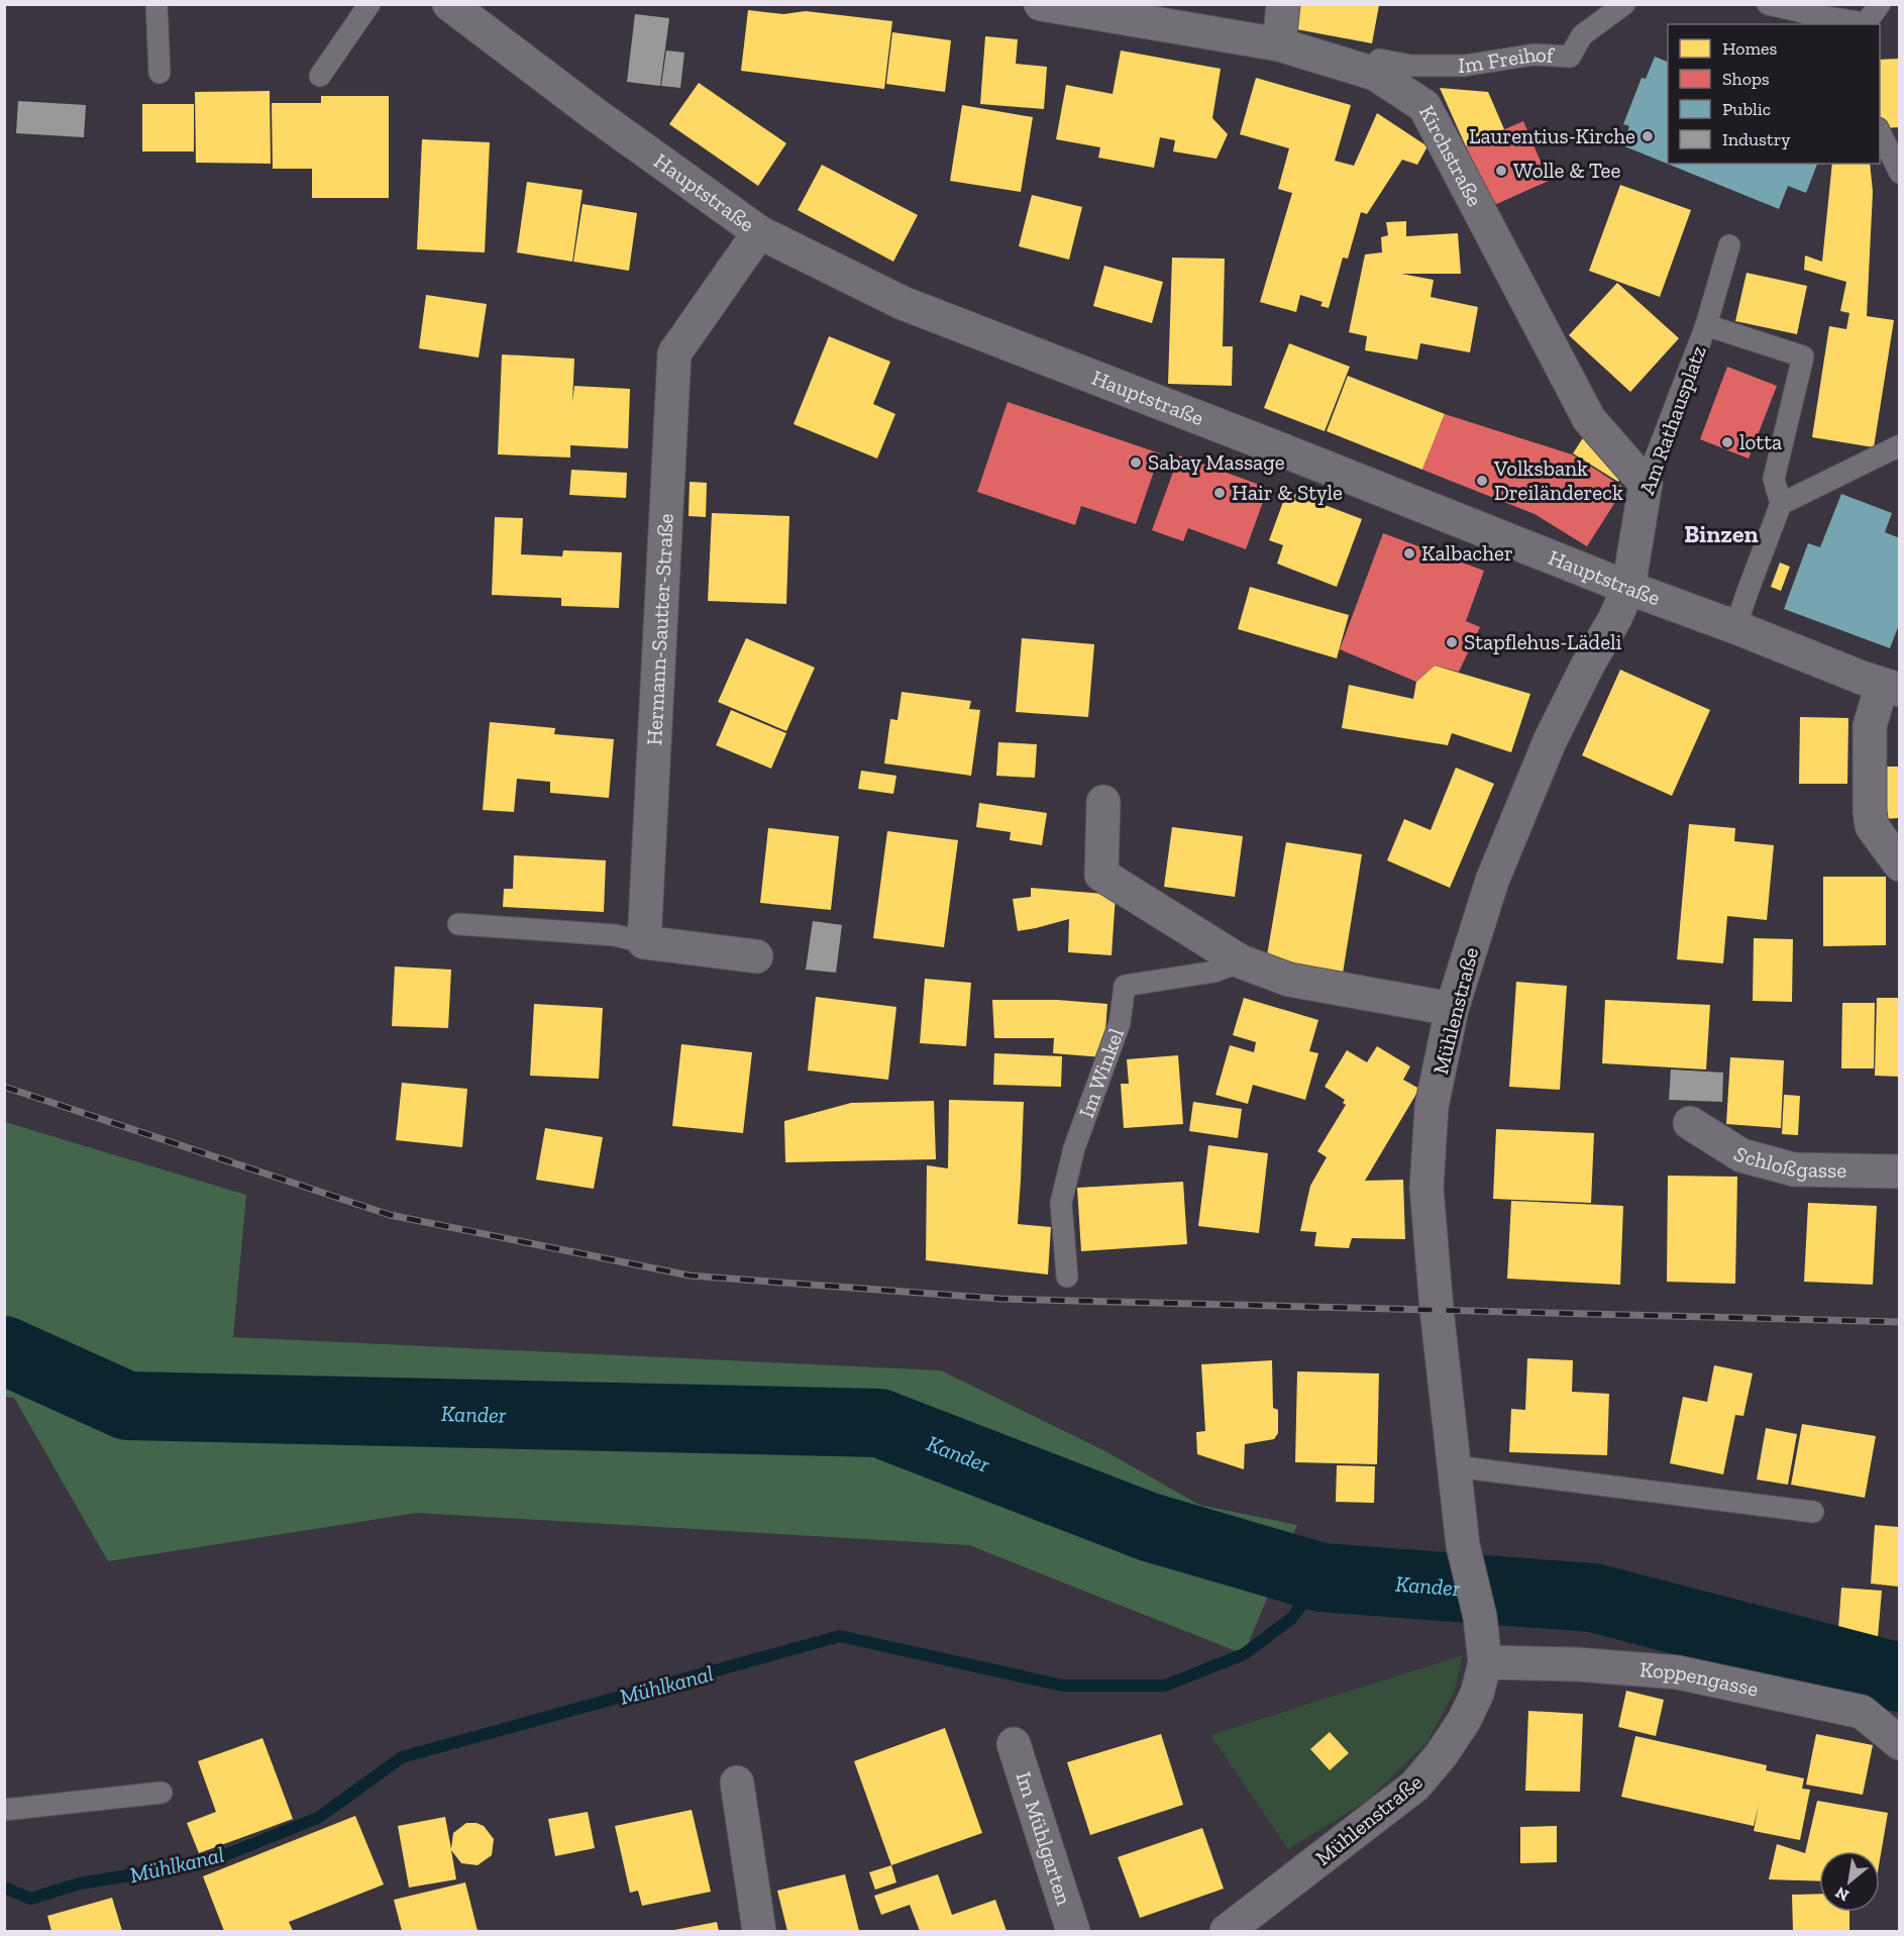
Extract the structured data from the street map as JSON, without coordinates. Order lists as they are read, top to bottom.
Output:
{
  "streets": {
    "street": [
      "Kirchstraße",
      "Hauptstraße",
      "Am Rathausplatz",
      "Hermann-Sautter-Straße",
      "Mühlenstraße",
      "Schloßgasse",
      "Koppengasse",
      "Im Mühlgarten"
    ],
    "lane": ["Im Freihof", "Im Winkel"]
  },
  "crossings": [
    ["Im Freihof", "Kirchstraße"],
    ["Kirchstraße", "Am Rathausplatz"],
    ["Hauptstraße", "Am Rathausplatz"],
    ["Hauptstraße", "Hermann-Sautter-Straße"],
    ["Hauptstraße", "Mühlenstraße"],
    ["Am Rathausplatz", "Mühlenstraße"],
    ["Mühlenstraße", "Koppengasse"]
  ],
  "districts": ["Binzen"],
  "water": ["Kander", "Mühlkanal"],
  "places": [
    "Laurentius-Kirche",
    "Wolle & Tee",
    "lotta",
    "Sabay Massage",
    "Volksbank Dreiländereck",
    "Hair & Style",
    "Kalbacher",
    "Stapflehus-Lädeli"
  ],
  "legend": [
    "Homes",
    "Shops",
    "Public",
    "Industry"
  ],
  "north": "bottom left"
}
